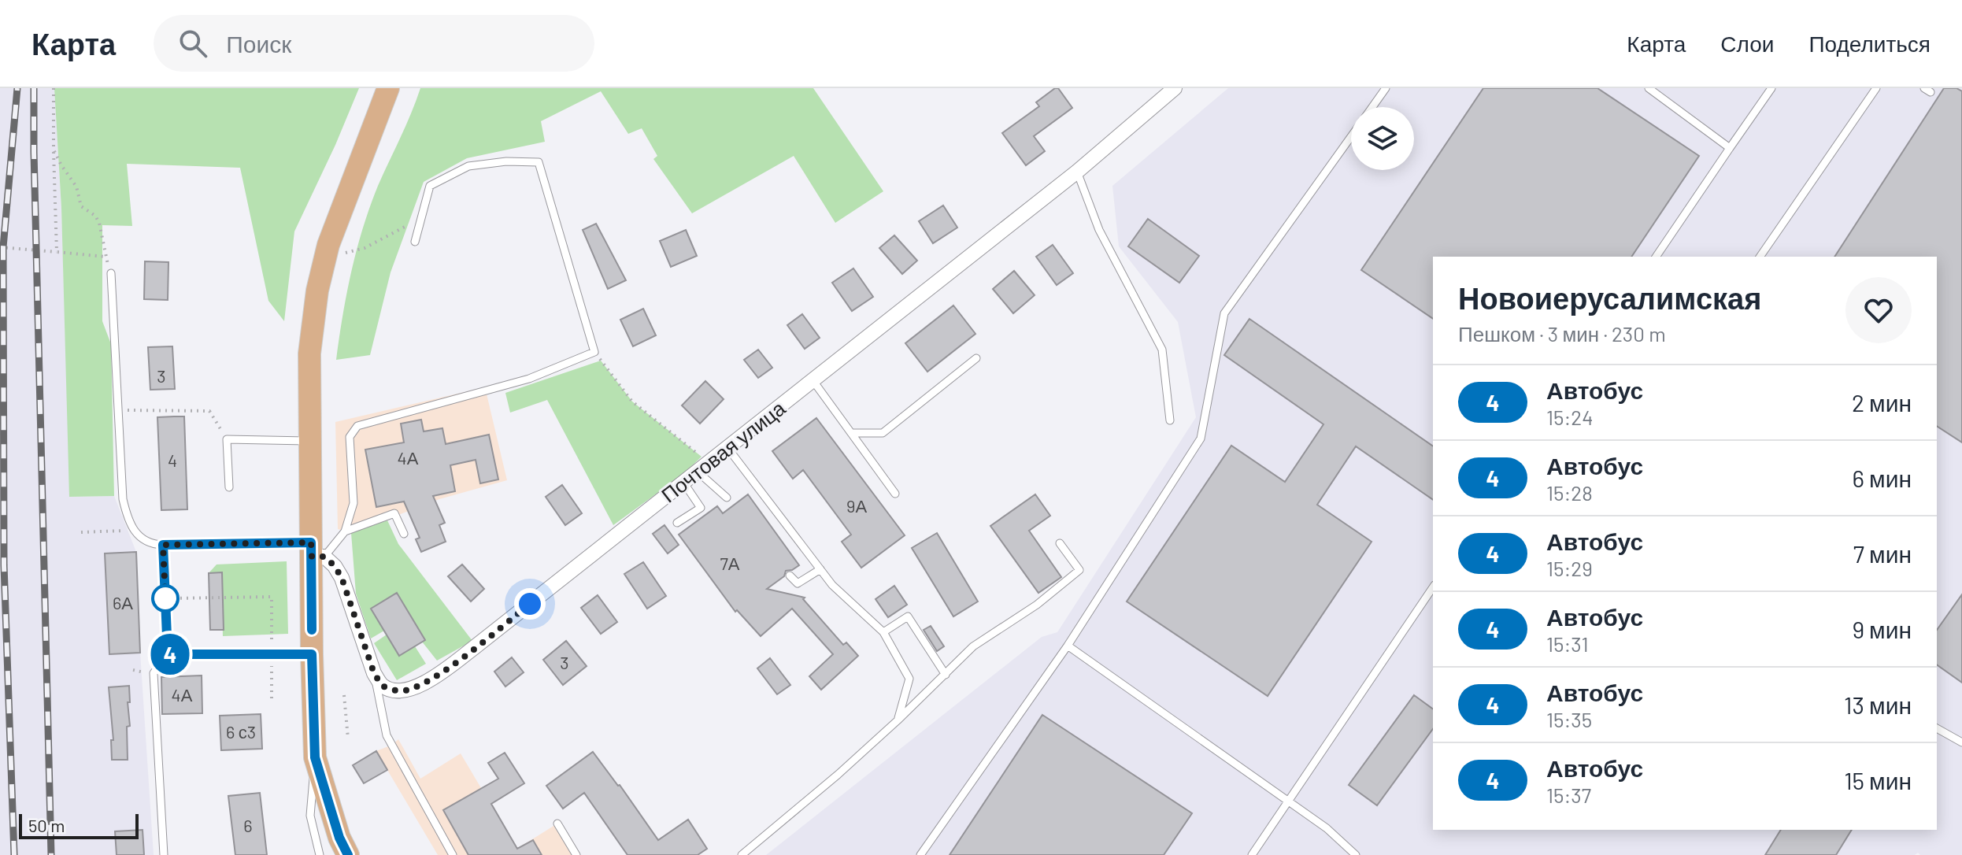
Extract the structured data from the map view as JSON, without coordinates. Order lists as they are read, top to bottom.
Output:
{
  "streets": {
    "street": ["Почтовая улица"]
  },
  "lines": ["bus line 4"],
  "house_numbers": [
    "3",
    "4А",
    "4",
    "9А",
    "7А",
    "6А",
    "3",
    "4А",
    "6 с3",
    "6"
  ],
  "scale_bar": "50 m",
  "page": {
    "header": "Карта",
    "search": "Поиск",
    "nav": ["Карта", "Слои", "Поделиться"],
    "on_map": "4",
    "heading": ["Новоиерусалимская", "Пешком · 3 мин · 230 m"],
    "list": [
      {
        "mark": "4",
        "name": "Автобус",
        "note": "15:24",
        "value": "2 мин"
      },
      {
        "mark": "4",
        "name": "Автобус",
        "note": "15:28",
        "value": "6 мин"
      },
      {
        "mark": "4",
        "name": "Автобус",
        "note": "15:29",
        "value": "7 мин"
      },
      {
        "mark": "4",
        "name": "Автобус",
        "note": "15:31",
        "value": "9 мин"
      },
      {
        "mark": "4",
        "name": "Автобус",
        "note": "15:35",
        "value": "13 мин"
      },
      {
        "mark": "4",
        "name": "Автобус",
        "note": "15:37",
        "value": "15 мин"
      }
    ],
    "scale": "50 m"
  }
}
